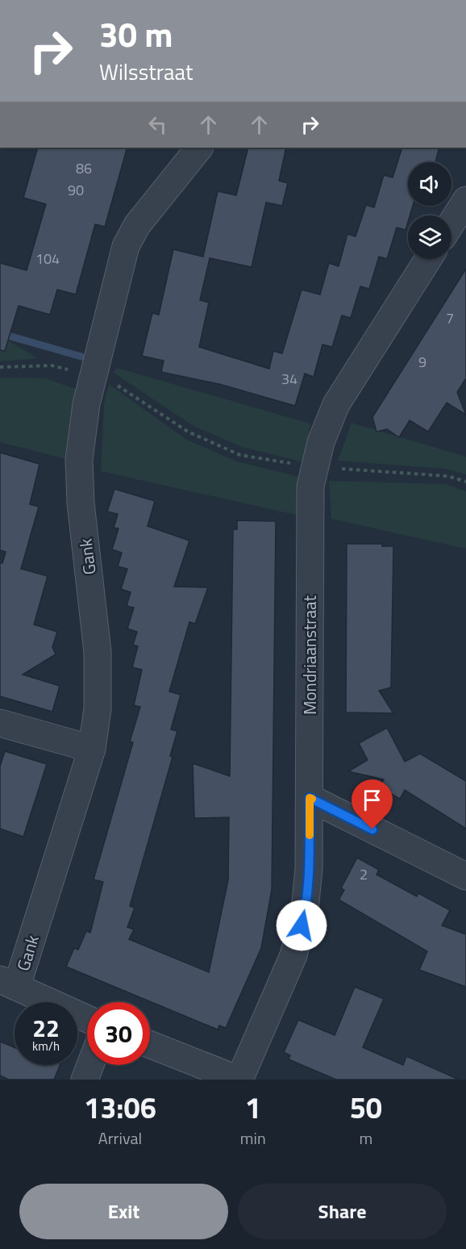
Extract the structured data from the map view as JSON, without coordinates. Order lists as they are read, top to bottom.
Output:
{
  "streets": {
    "street": ["Gank", "Mondriaanstraat"]
  },
  "house_numbers": [
    "86",
    "90",
    "104",
    "7",
    "9",
    "34",
    "2"
  ],
  "page": {
    "turn": ["30 m", "Wilsstraat"],
    "speed": "22 km/h",
    "limit": "30",
    "eta": [
      "13:06",
      "Arrival",
      "1",
      "min",
      "50",
      "m"
    ],
    "buttons": ["Exit", "Share"]
  }
}
